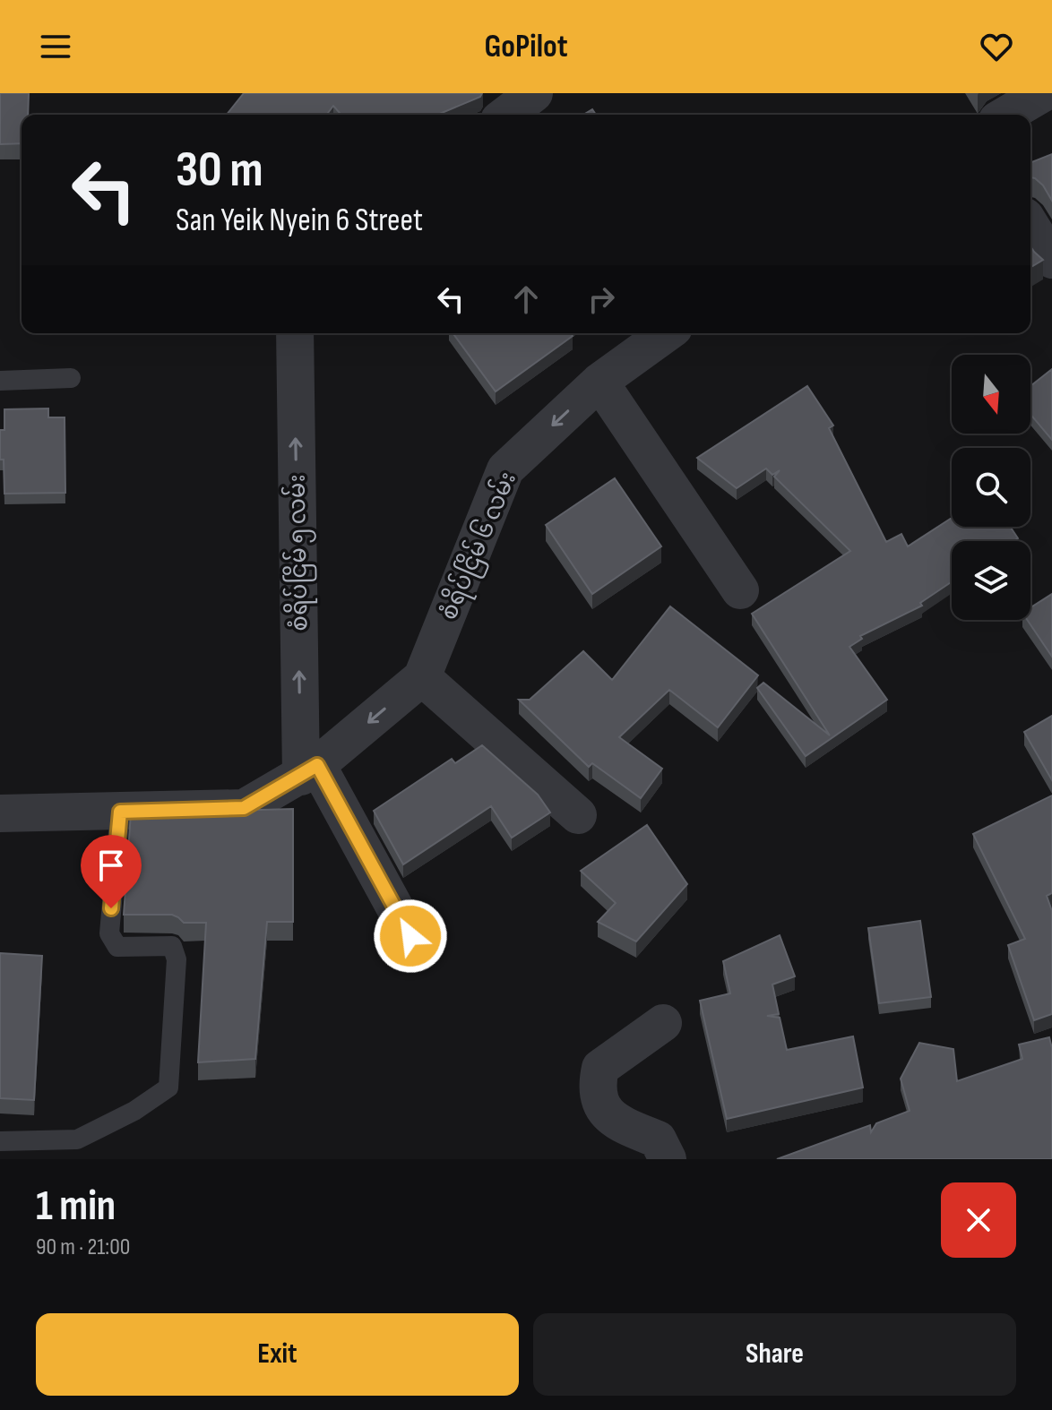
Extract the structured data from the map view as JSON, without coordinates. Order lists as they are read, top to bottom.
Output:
{
  "streets": {
    "street": ["စံရိပ်ငြိမ် ၆ လမ်း", "စံရိပ်ငြိမ် ၅ လမ်း"]
  },
  "crossings": [
    ["စံရိပ်ငြိမ် ၆ လမ်း", "စံရိပ်ငြိမ် ၅ လမ်း"]
  ],
  "one_way": ["စံရိပ်ငြိမ် ၆ လမ်း", "စံရိပ်ငြိမ် ၅ လမ်း"],
  "north": "bottom",
  "page": {
    "header": "GoPilot",
    "turn": ["30 m", "San Yeik Nyein 6 Street"],
    "heading": ["1 min", "90 m · 21:00"],
    "buttons": ["Exit", "Share"]
  }
}
